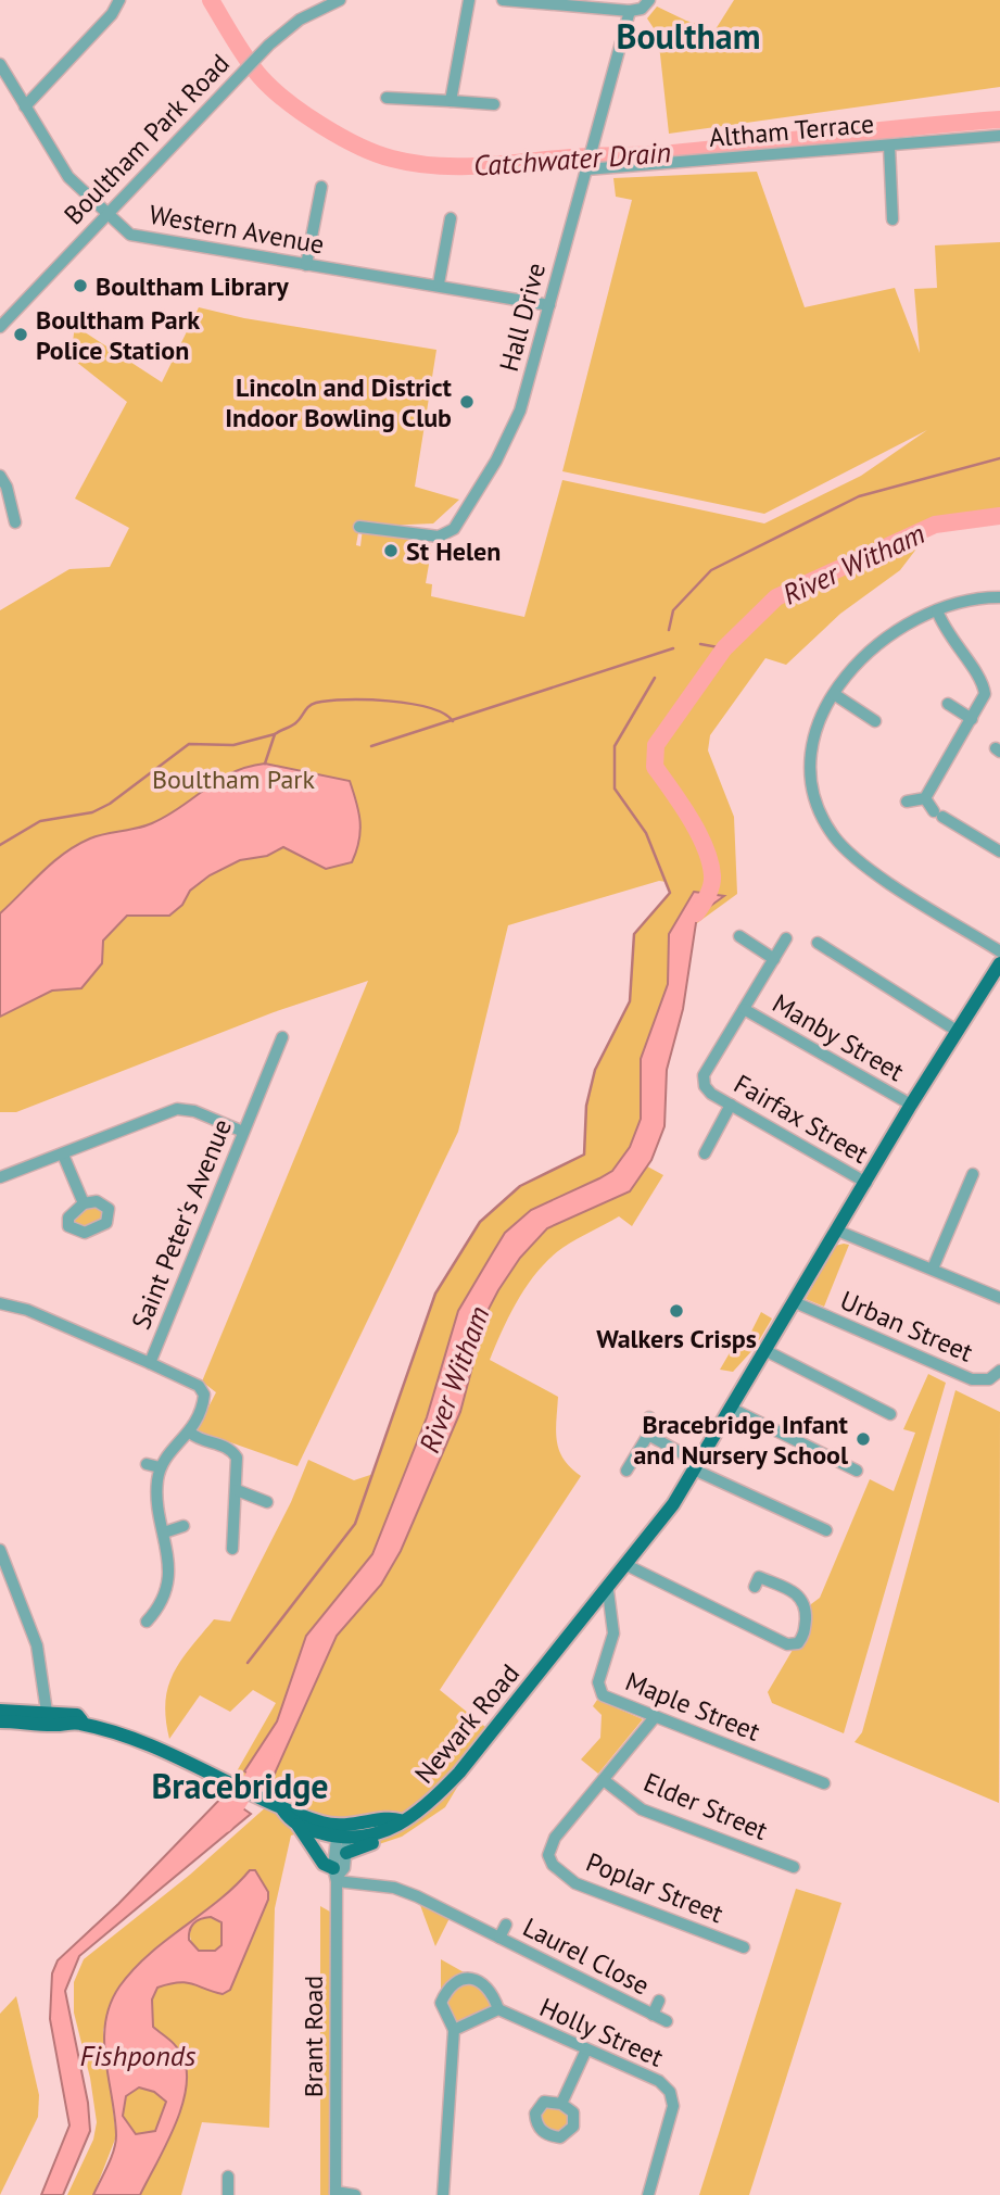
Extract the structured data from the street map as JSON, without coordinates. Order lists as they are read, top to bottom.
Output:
{
  "streets": {
    "main road": ["Newark Road"],
    "street": [
      "Altham Terrace",
      "Boultham Park Road",
      "Western Avenue",
      "Hall Drive",
      "Manby Street",
      "Fairfax Street",
      "Saint Peter's Avenue",
      "Urban Street",
      "Maple Street",
      "Elder Street",
      "Poplar Street",
      "Laurel Close",
      "Holly Street",
      "Brant Road"
    ]
  },
  "crossings": [
    ["Altham Terrace", "Hall Drive"],
    ["Boultham Park Road", "Western Avenue"],
    ["Western Avenue", "Hall Drive"],
    ["Manby Street", "Fairfax Street"],
    ["Manby Street", "Newark Road"],
    ["Fairfax Street", "Newark Road"],
    ["Urban Street", "Newark Road"],
    ["Maple Street", "Newark Road"],
    ["Newark Road", "Brant Road"],
    ["Elder Street", "Poplar Street"],
    ["Laurel Close", "Brant Road"]
  ],
  "districts": ["Boultham", "Bracebridge"],
  "water": ["Catchwater Drain", "River Witham", "Fishponds"],
  "parks": ["Boultham Park"],
  "places": [
    "Boultham Library",
    "Boultham Park Police Station",
    "Lincoln and District Indoor Bowling Club",
    "St Helen",
    "Walkers Crisps",
    "Bracebridge Infant and Nursery School"
  ]
}
